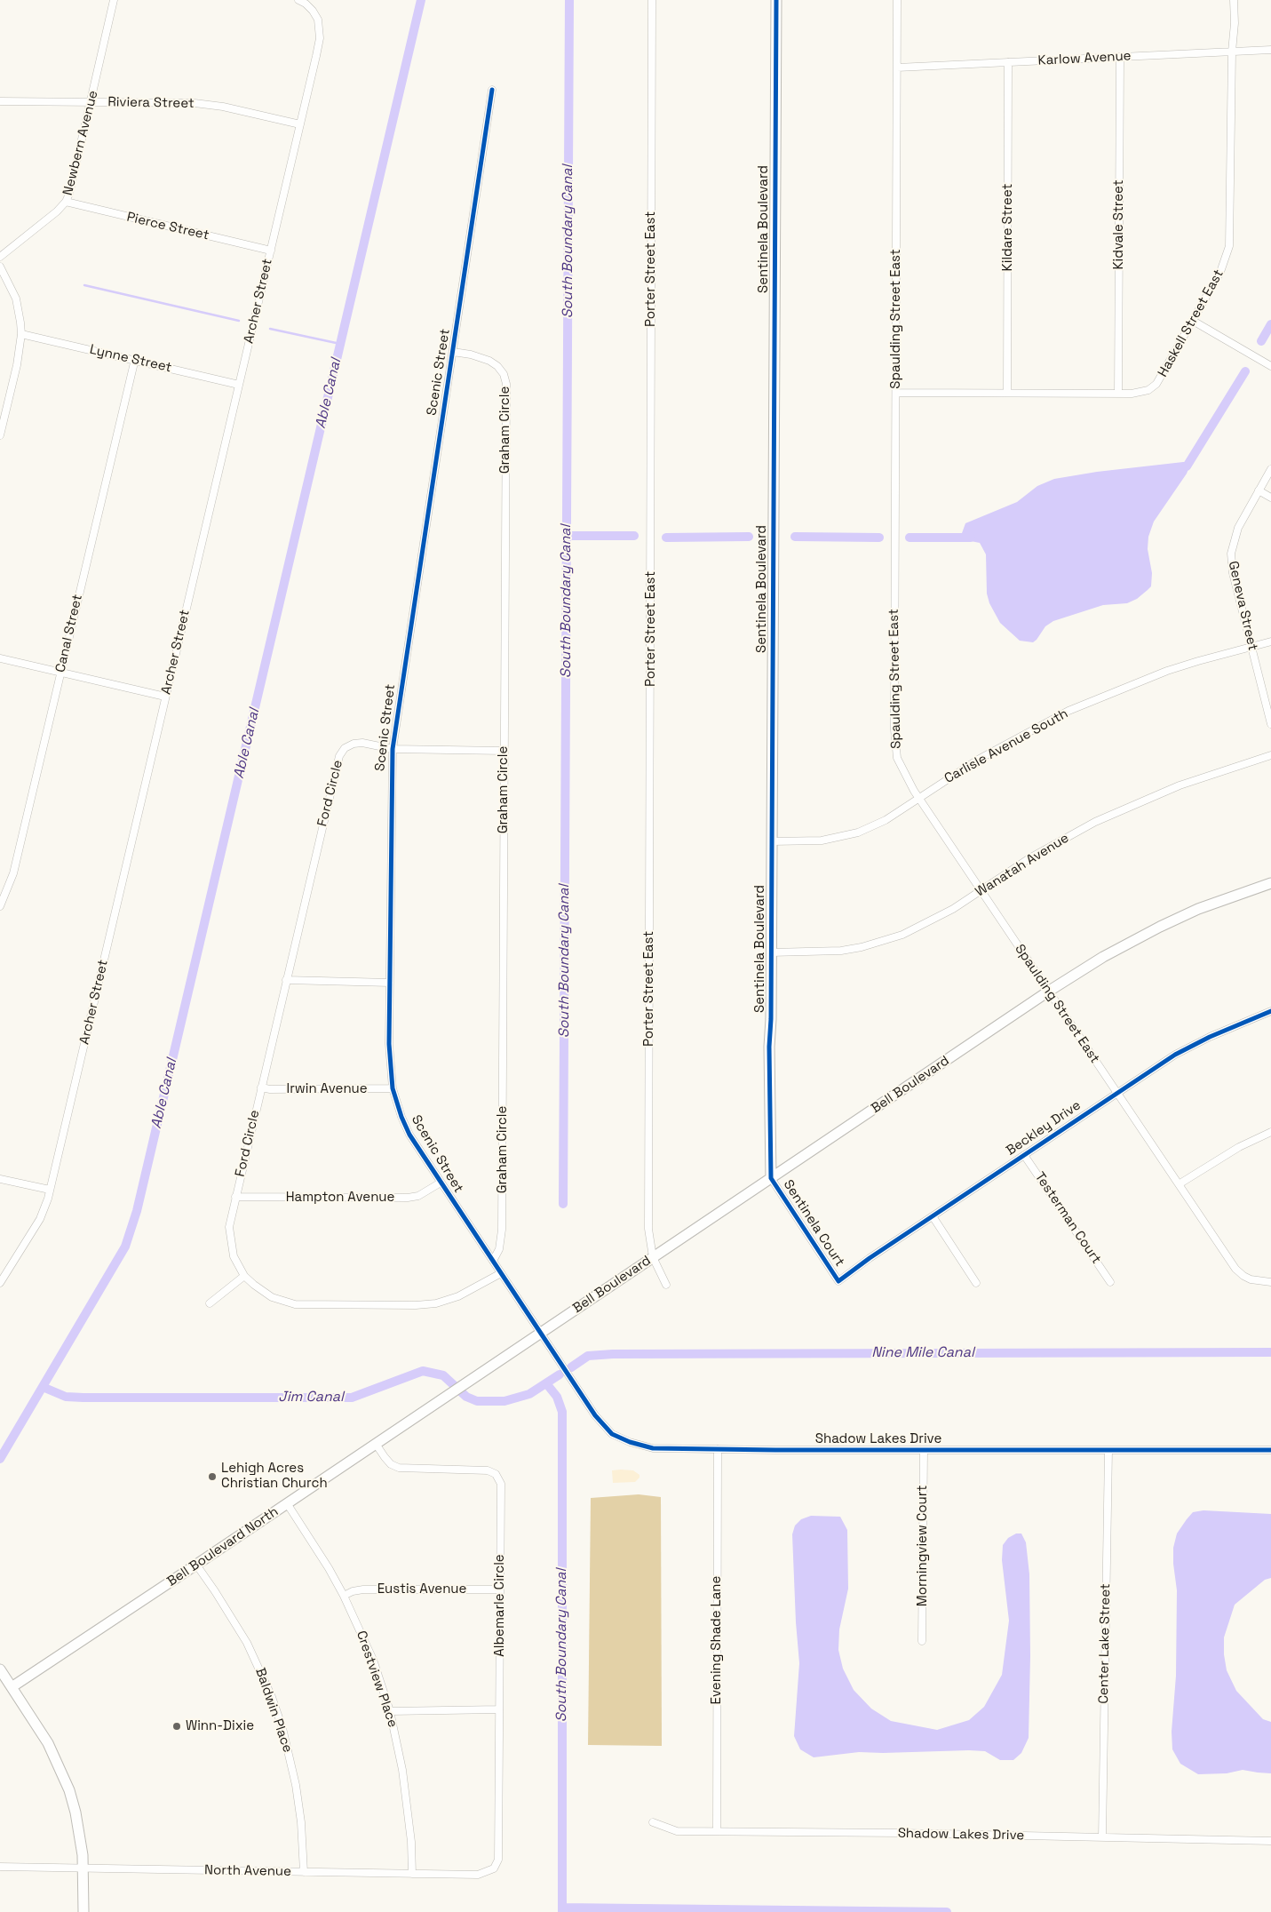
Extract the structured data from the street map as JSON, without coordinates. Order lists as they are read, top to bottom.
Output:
{
  "streets": {
    "street": [
      "Karlow Avenue",
      "Riviera Street",
      "Newbern Avenue",
      "Kidvale Street",
      "Pierce Street",
      "Kildare Street",
      "Sentinela Boulevard",
      "Porter Street East",
      "Archer Street",
      "Spaulding Street East",
      "Haskell Street East",
      "Lynne Street",
      "Scenic Street",
      "Graham Circle",
      "Geneva Street",
      "Canal Street",
      "Carlisle Avenue South",
      "Ford Circle",
      "Wanatah Avenue",
      "Bell Boulevard",
      "Irwin Avenue",
      "Beckley Drive",
      "Hampton Avenue",
      "Testerman Court",
      "Sentinela Court",
      "Shadow Lakes Drive",
      "Morningview Court",
      "Bell Boulevard North",
      "Eustis Avenue",
      "Albemarle Circle",
      "Evening Shade Lane",
      "Center Lake Street",
      "Crestview Place",
      "Baldwin Place",
      "North Avenue"
    ]
  },
  "crossings": [
    ["Karlow Avenue", "Kidvale Street"],
    ["Karlow Avenue", "Kildare Street"],
    ["Karlow Avenue", "Spaulding Street East"],
    ["Karlow Avenue", "Haskell Street East"],
    ["Riviera Street", "Newbern Avenue"],
    ["Riviera Street", "Archer Street"],
    ["Newbern Avenue", "Pierce Street"],
    ["Kidvale Street", "Haskell Street East"],
    ["Pierce Street", "Archer Street"],
    ["Kildare Street", "Haskell Street East"],
    ["Sentinela Boulevard", "Carlisle Avenue South"],
    ["Sentinela Boulevard", "Wanatah Avenue"],
    ["Sentinela Boulevard", "Bell Boulevard"],
    ["Sentinela Boulevard", "Sentinela Court"],
    ["Porter Street East", "Bell Boulevard"],
    ["Archer Street", "Lynne Street"],
    ["Spaulding Street East", "Haskell Street East"],
    ["Spaulding Street East", "Carlisle Avenue South"],
    ["Spaulding Street East", "Wanatah Avenue"],
    ["Spaulding Street East", "Bell Boulevard"],
    ["Spaulding Street East", "Beckley Drive"],
    ["Lynne Street", "Canal Street"],
    ["Scenic Street", "Graham Circle"],
    ["Scenic Street", "Ford Circle"],
    ["Scenic Street", "Irwin Avenue"],
    ["Scenic Street", "Hampton Avenue"],
    ["Scenic Street", "Shadow Lakes Drive"],
    ["Scenic Street", "Bell Boulevard North"],
    ["Geneva Street", "Carlisle Avenue South"],
    ["Ford Circle", "Irwin Avenue"],
    ["Ford Circle", "Hampton Avenue"],
    ["Bell Boulevard", "Sentinela Court"],
    ["Bell Boulevard", "Bell Boulevard North"],
    ["Beckley Drive", "Testerman Court"],
    ["Beckley Drive", "Sentinela Court"],
    ["Shadow Lakes Drive", "Morningview Court"],
    ["Shadow Lakes Drive", "Bell Boulevard North"],
    ["Shadow Lakes Drive", "Evening Shade Lane"],
    ["Shadow Lakes Drive", "Center Lake Street"],
    ["Bell Boulevard North", "Albemarle Circle"],
    ["Bell Boulevard North", "Crestview Place"],
    ["Bell Boulevard North", "Baldwin Place"],
    ["Eustis Avenue", "Albemarle Circle"],
    ["Eustis Avenue", "Crestview Place"],
    ["Albemarle Circle", "North Avenue"],
    ["Crestview Place", "North Avenue"],
    ["Baldwin Place", "North Avenue"]
  ],
  "water": [
    "South Boundary Canal",
    "Able Canal",
    "Nine Mile Canal",
    "Jim Canal"
  ],
  "places": ["Lehigh Acres Christian Church", "Winn-Dixie"]
}
